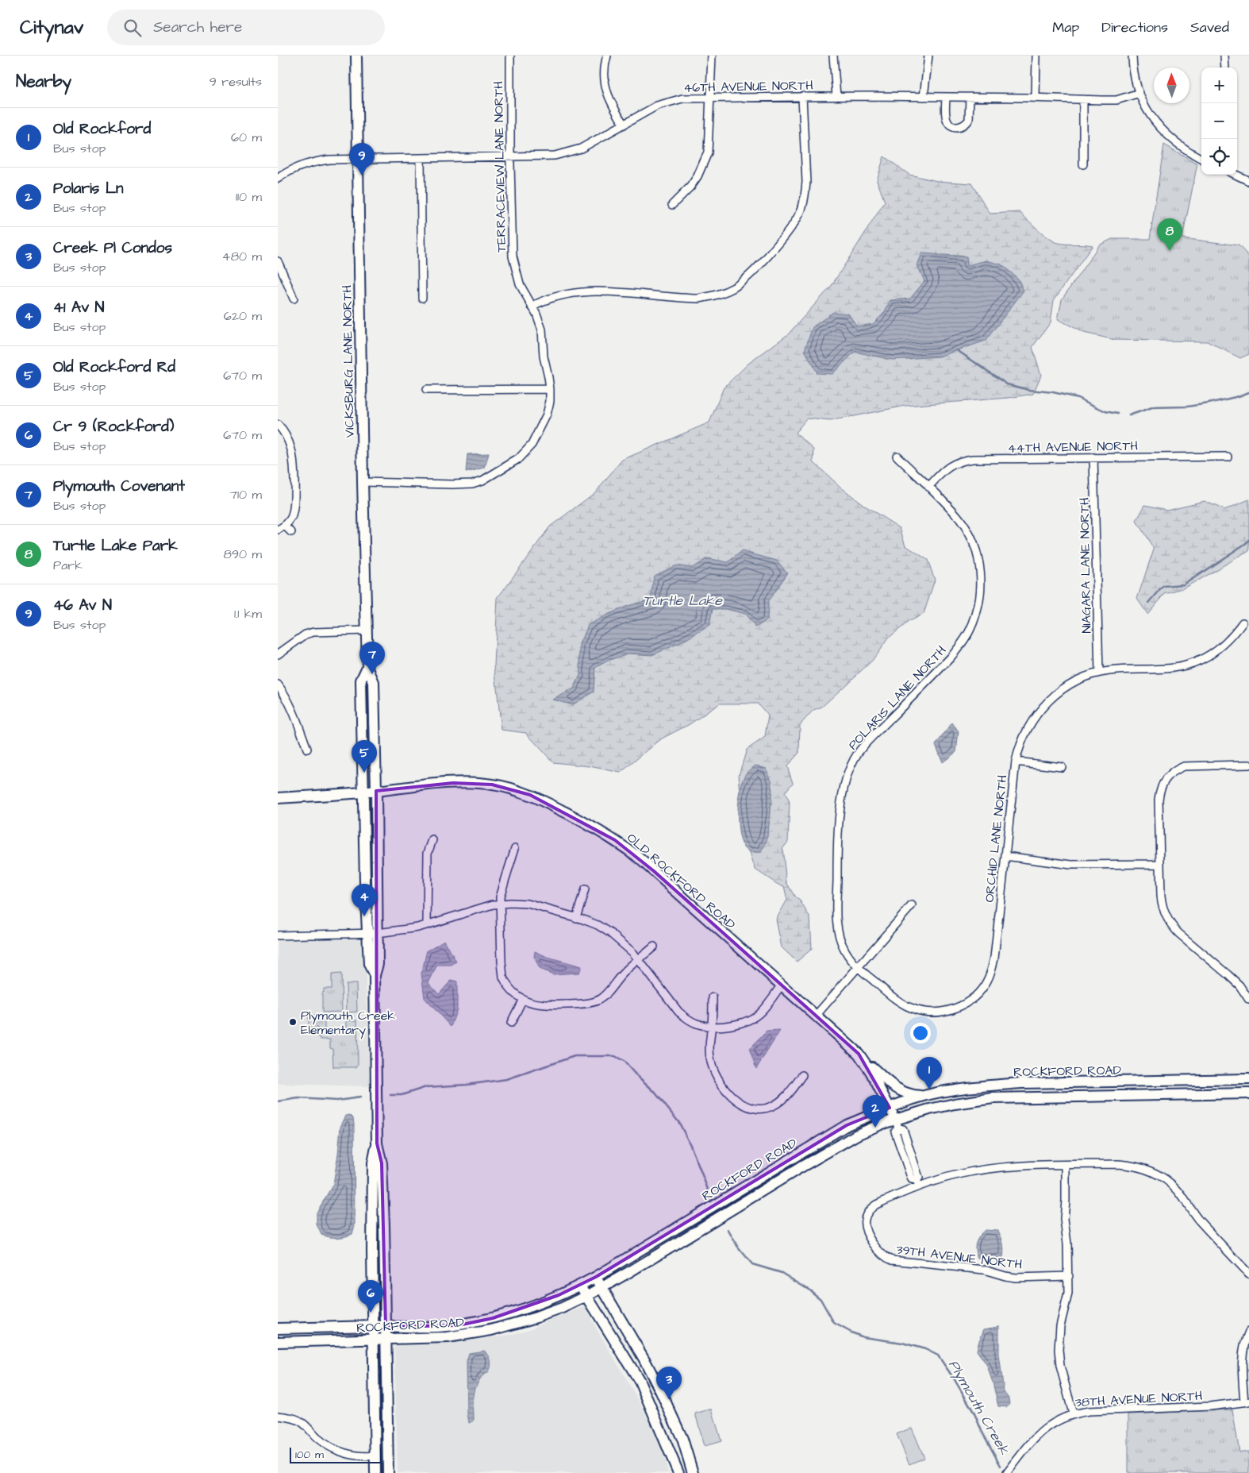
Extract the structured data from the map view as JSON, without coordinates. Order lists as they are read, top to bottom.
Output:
{
  "streets": {
    "main road": ["VICKSBURG LANE NORTH", "OLD ROCKFORD ROAD", "ROCKFORD ROAD"],
    "street": [
      "46TH AVENUE NORTH",
      "TERRACEVIEW LANE NORTH",
      "44TH AVENUE NORTH",
      "NIAGARA LANE NORTH",
      "POLARIS LANE NORTH",
      "ORCHID LANE NORTH",
      "39TH AVENUE NORTH",
      "38TH AVENUE NORTH"
    ]
  },
  "crossings": [
    ["46TH AVENUE NORTH", "TERRACEVIEW LANE NORTH"],
    ["46TH AVENUE NORTH", "VICKSBURG LANE NORTH"],
    ["TERRACEVIEW LANE NORTH", "VICKSBURG LANE NORTH"],
    ["VICKSBURG LANE NORTH", "OLD ROCKFORD ROAD"],
    ["VICKSBURG LANE NORTH", "ROCKFORD ROAD"],
    ["44TH AVENUE NORTH", "NIAGARA LANE NORTH"],
    ["44TH AVENUE NORTH", "POLARIS LANE NORTH"],
    ["NIAGARA LANE NORTH", "ORCHID LANE NORTH"],
    ["POLARIS LANE NORTH", "ORCHID LANE NORTH"],
    ["OLD ROCKFORD ROAD", "ROCKFORD ROAD"],
    ["OLD ROCKFORD ROAD", "39TH AVENUE NORTH"]
  ],
  "water": ["Turtle Lake", "Plymouth Creek"],
  "places": ["Plymouth Creek Elementary"],
  "scale_bar": "100 m",
  "north": "top",
  "page": {
    "header": "Citynav",
    "search": "Search here",
    "nav": ["Map", "Directions", "Saved"],
    "heading": ["Nearby", "9 results"],
    "map_buttons": ["+", "−"],
    "list": [
      {
        "mark": "1",
        "name": "Old Rockford",
        "note": "Bus stop",
        "value": "60 m"
      },
      {
        "mark": "2",
        "name": "Polaris Ln",
        "note": "Bus stop",
        "value": "110 m"
      },
      {
        "mark": "3",
        "name": "Creek Pl Condos",
        "note": "Bus stop",
        "value": "480 m"
      },
      {
        "mark": "4",
        "name": "41 Av N",
        "note": "Bus stop",
        "value": "620 m"
      },
      {
        "mark": "5",
        "name": "Old Rockford Rd",
        "note": "Bus stop",
        "value": "670 m"
      },
      {
        "mark": "6",
        "name": "Cr 9 (Rockford)",
        "note": "Bus stop",
        "value": "670 m"
      },
      {
        "mark": "7",
        "name": "Plymouth Covenant",
        "note": "Bus stop",
        "value": "710 m"
      },
      {
        "mark": "8",
        "name": "Turtle Lake Park",
        "note": "Park",
        "value": "890 m"
      },
      {
        "mark": "9",
        "name": "46 Av N",
        "note": "Bus stop",
        "value": "1.1 km"
      }
    ],
    "pins": [
      "9",
      "8",
      "7",
      "5",
      "4",
      "1",
      "2",
      "6",
      "3"
    ],
    "scale": "100 m"
  }
}
